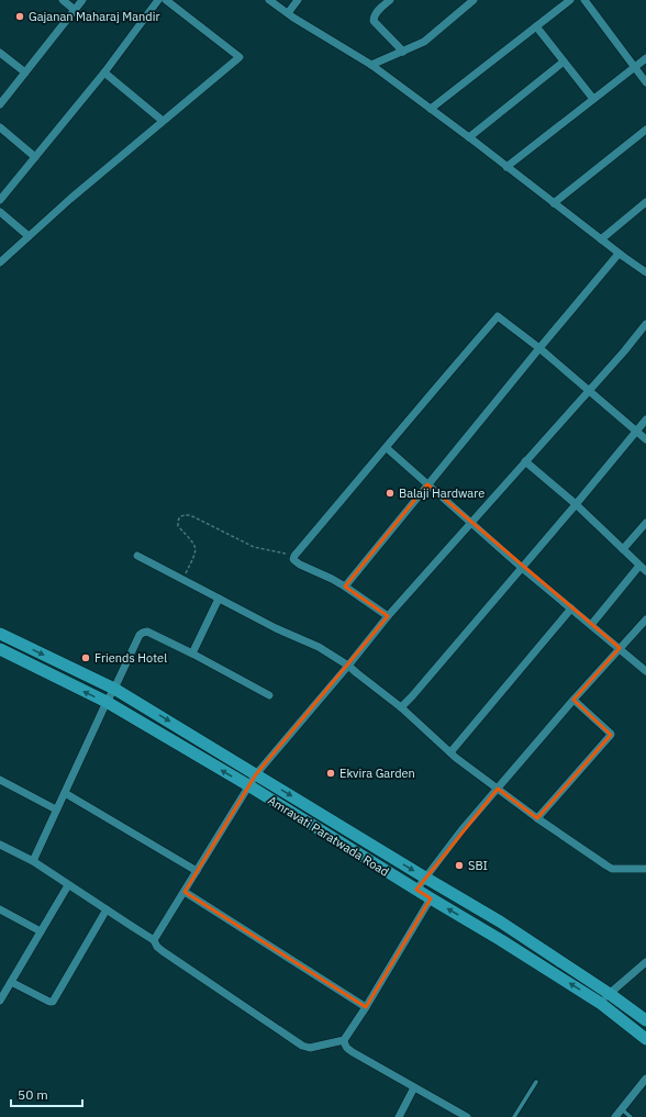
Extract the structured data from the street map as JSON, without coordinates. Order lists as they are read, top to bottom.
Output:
{
  "streets": {
    "main road": ["Amravati Paratwada Road"]
  },
  "places": [
    "Gajanan Maharaj Mandir",
    "Balaji Hardware",
    "Friends Hotel",
    "Ekvira Garden",
    "SBI"
  ],
  "scale_bar": "50 m"
}
